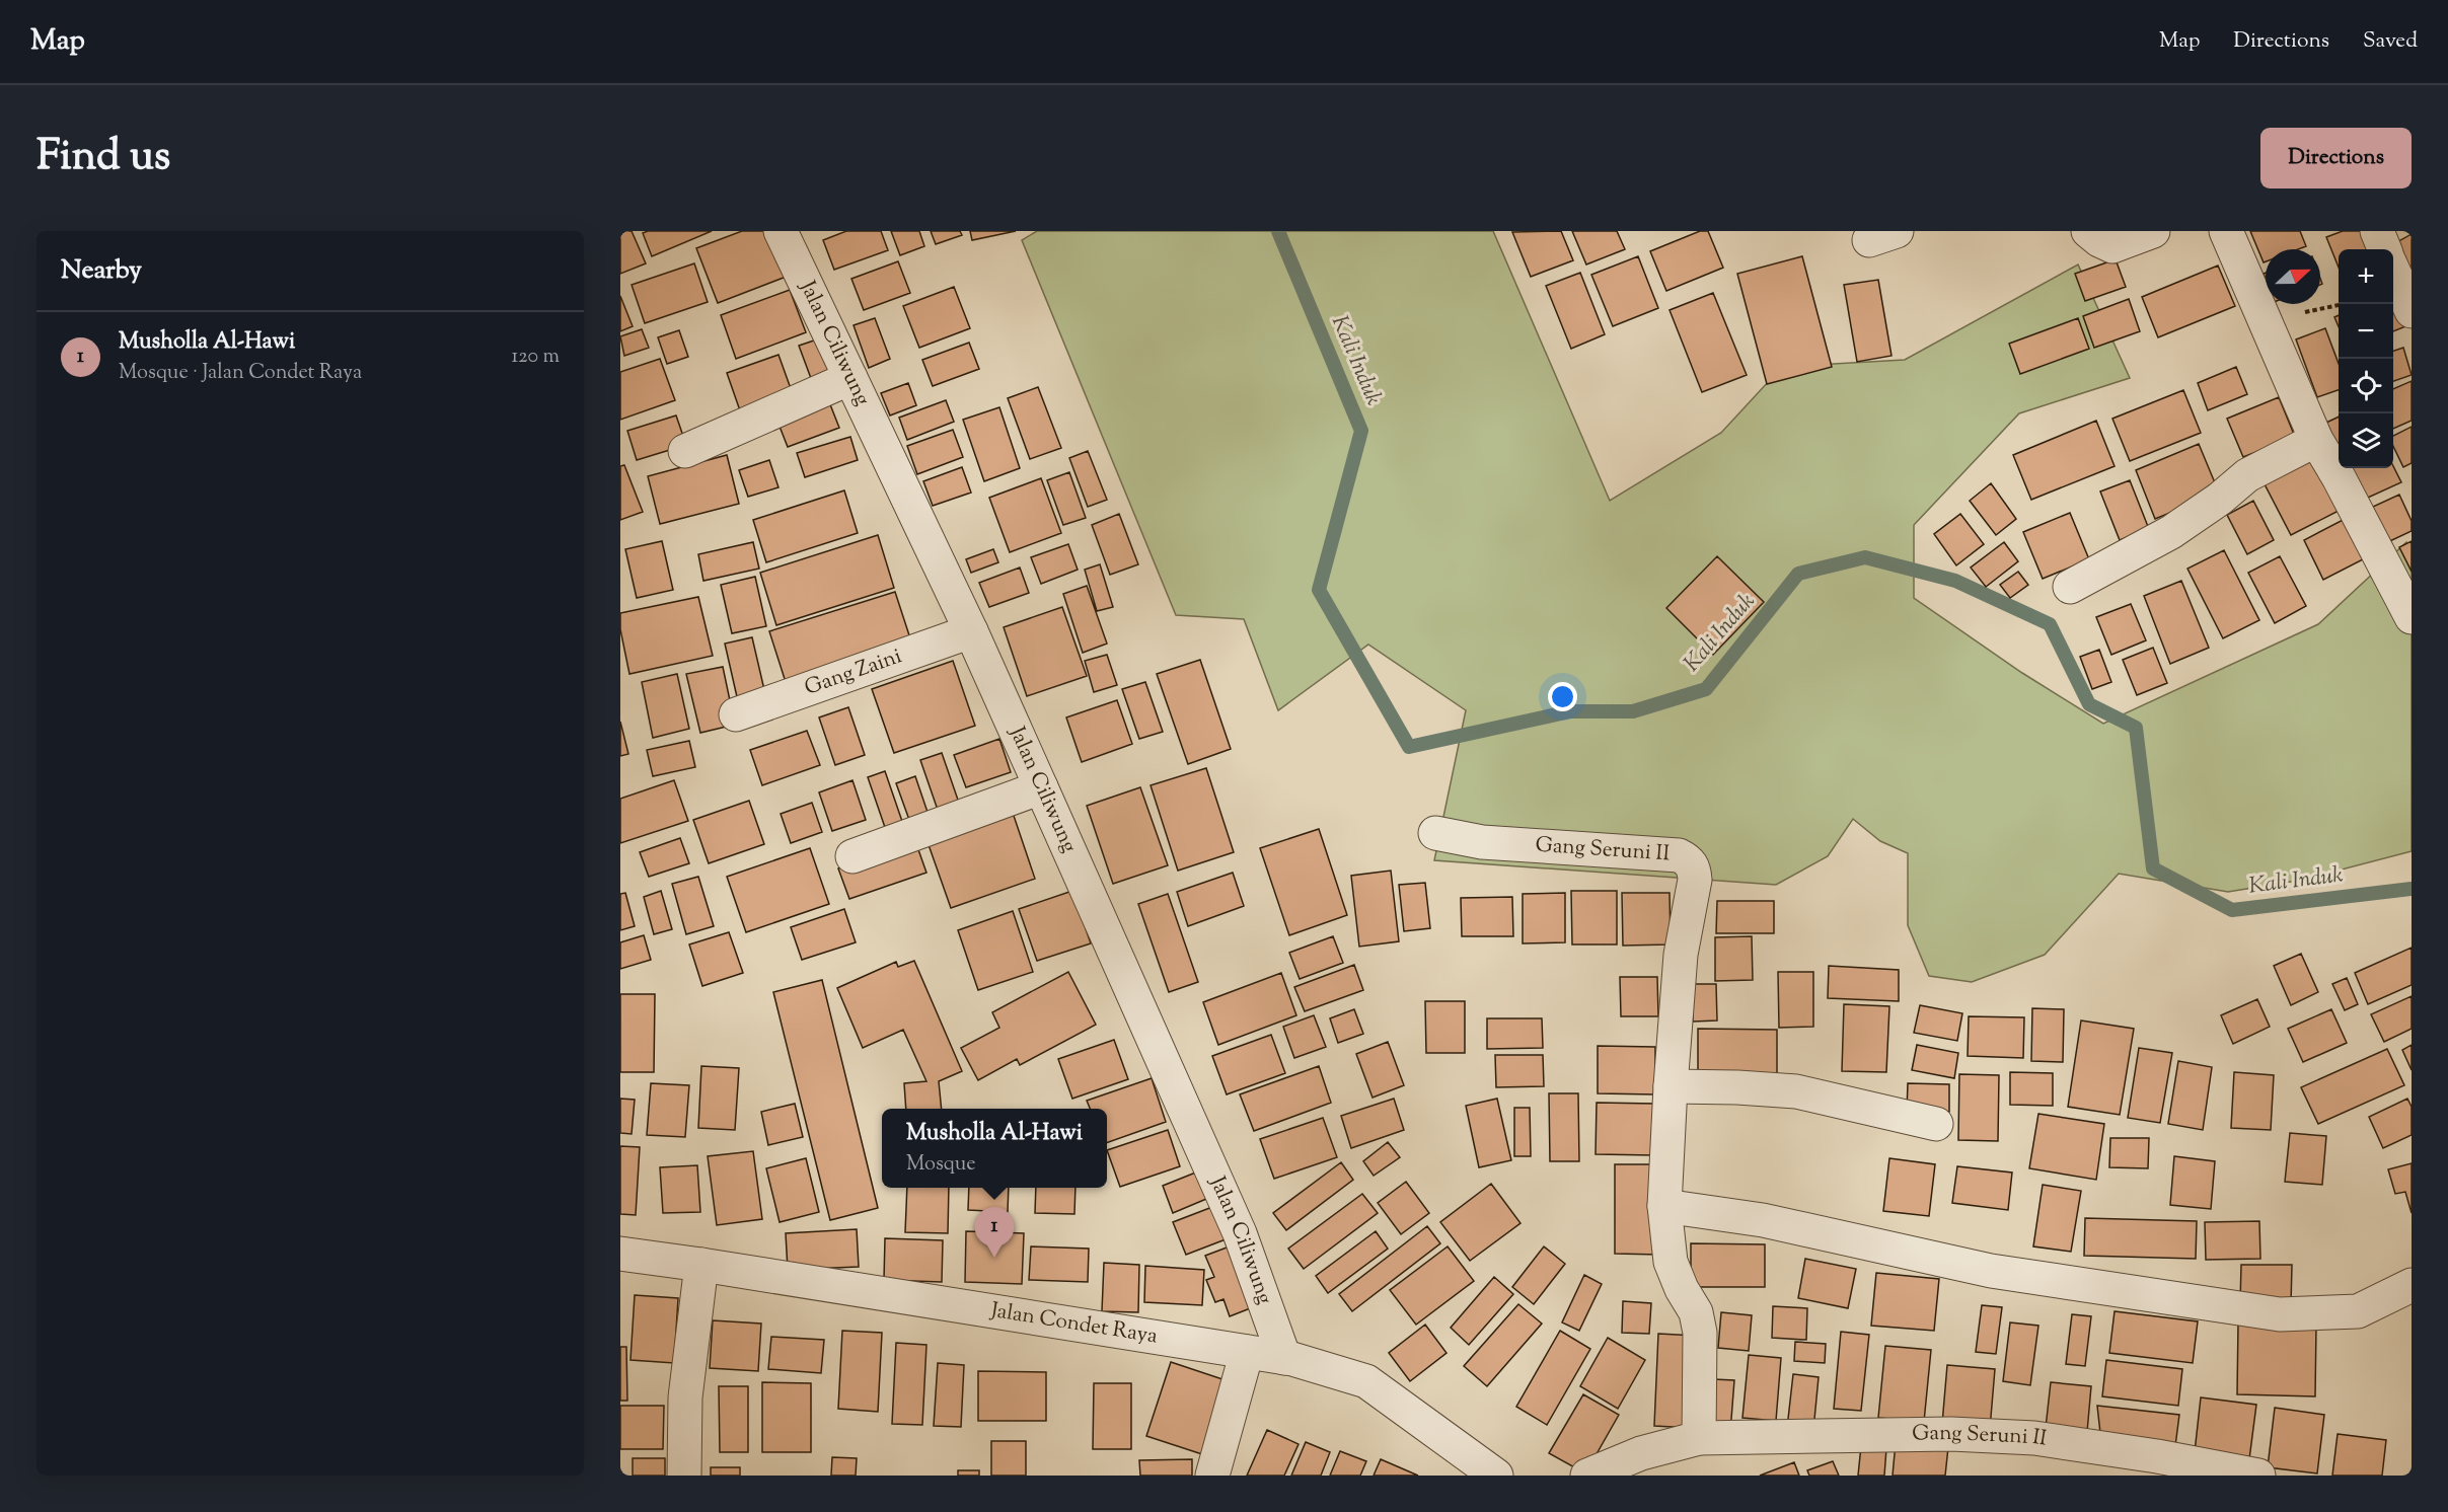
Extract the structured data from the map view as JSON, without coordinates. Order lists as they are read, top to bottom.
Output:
{
  "streets": {
    "street": [
      "Jalan Ciliwung",
      "Gang Zaini",
      "Gang Seruni II",
      "Jalan Condet Raya"
    ]
  },
  "crossings": [
    ["Jalan Ciliwung", "Gang Zaini"],
    ["Jalan Ciliwung", "Jalan Condet Raya"]
  ],
  "water": ["Kali Induk"],
  "north": "right",
  "page": {
    "header": "Map",
    "nav": ["Map", "Directions", "Saved"],
    "title": "Find us",
    "buttons": "Directions",
    "heading": "Nearby",
    "map_buttons": ["+", "−"],
    "list": [
      {
        "mark": "1",
        "name": "Musholla Al-Hawi",
        "note": "Mosque · Jalan Condet Raya",
        "value": "120 m"
      }
    ],
    "popup": ["Musholla Al-Hawi", "Mosque"],
    "pins": "1"
  }
}
